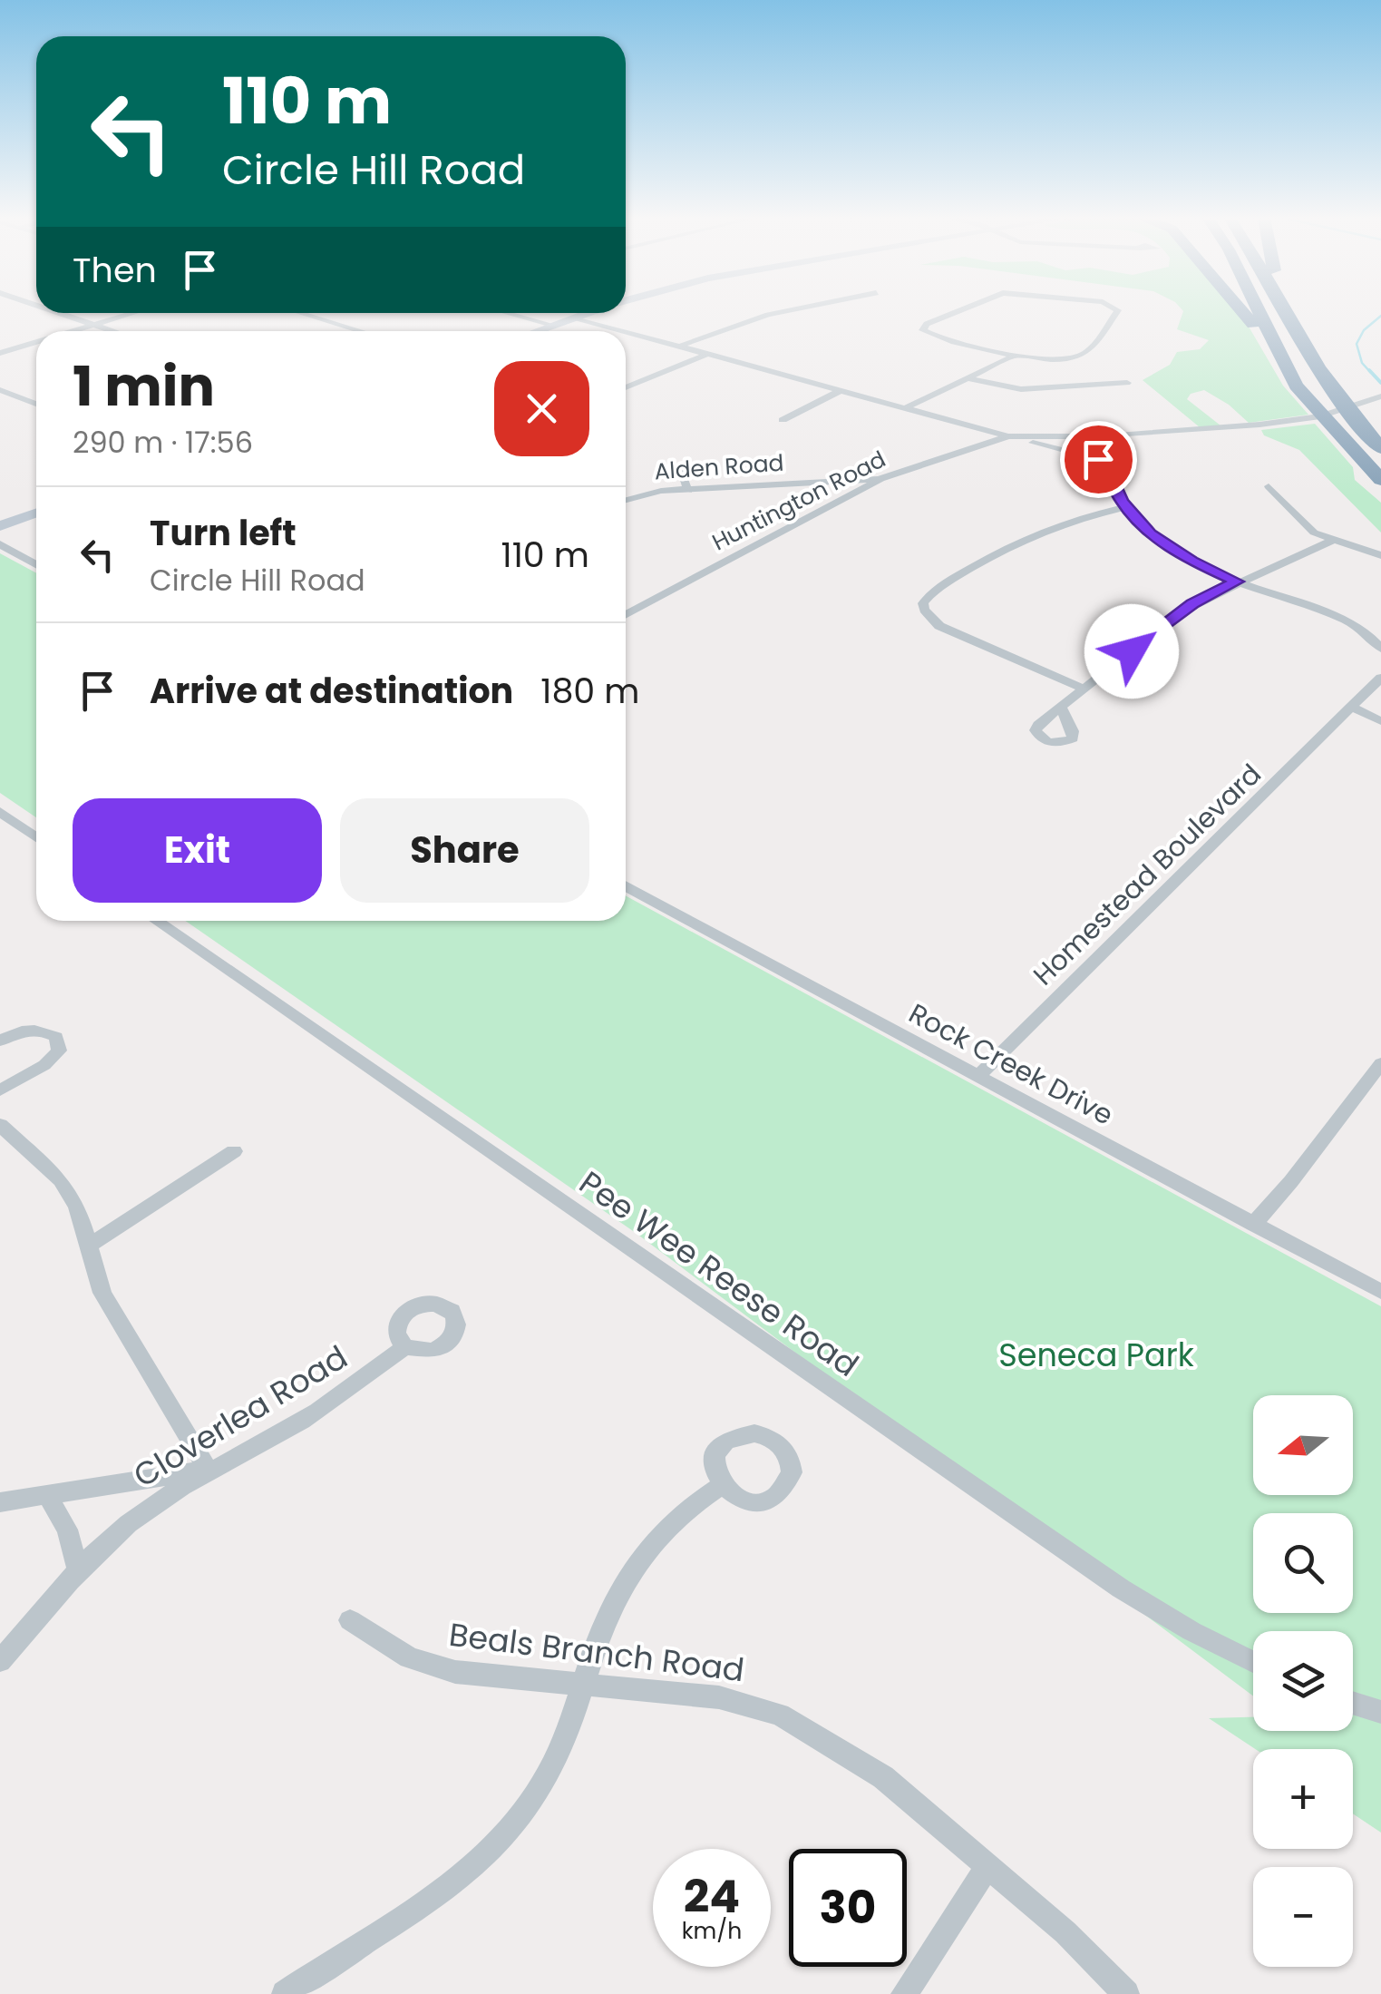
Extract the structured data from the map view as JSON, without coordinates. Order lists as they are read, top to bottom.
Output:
{
  "streets": {
    "street": [
      "Alden Road",
      "Huntington Road",
      "Homestead Boulevard",
      "Rock Creek Drive",
      "Pee Wee Reese Road",
      "Cloverlea Road",
      "Beals Branch Road"
    ]
  },
  "crossings": [
    ["Alden Road", "Huntington Road"],
    ["Homestead Boulevard", "Rock Creek Drive"]
  ],
  "parks": ["Seneca Park"],
  "north": "left",
  "page": {
    "turn": ["110 m", "Circle Hill Road"],
    "then": "Then",
    "heading": ["1 min", "290 m · 17:56"],
    "list": [
      {
        "name": "Turn left",
        "note": "Circle Hill Road",
        "value": "110 m"
      },
      {
        "name": "Arrive at destination",
        "value": "180 m"
      }
    ],
    "buttons": ["Exit", "Share"],
    "map_buttons": ["+", "−"],
    "speed": "24 km/h",
    "limit": "30"
  }
}
